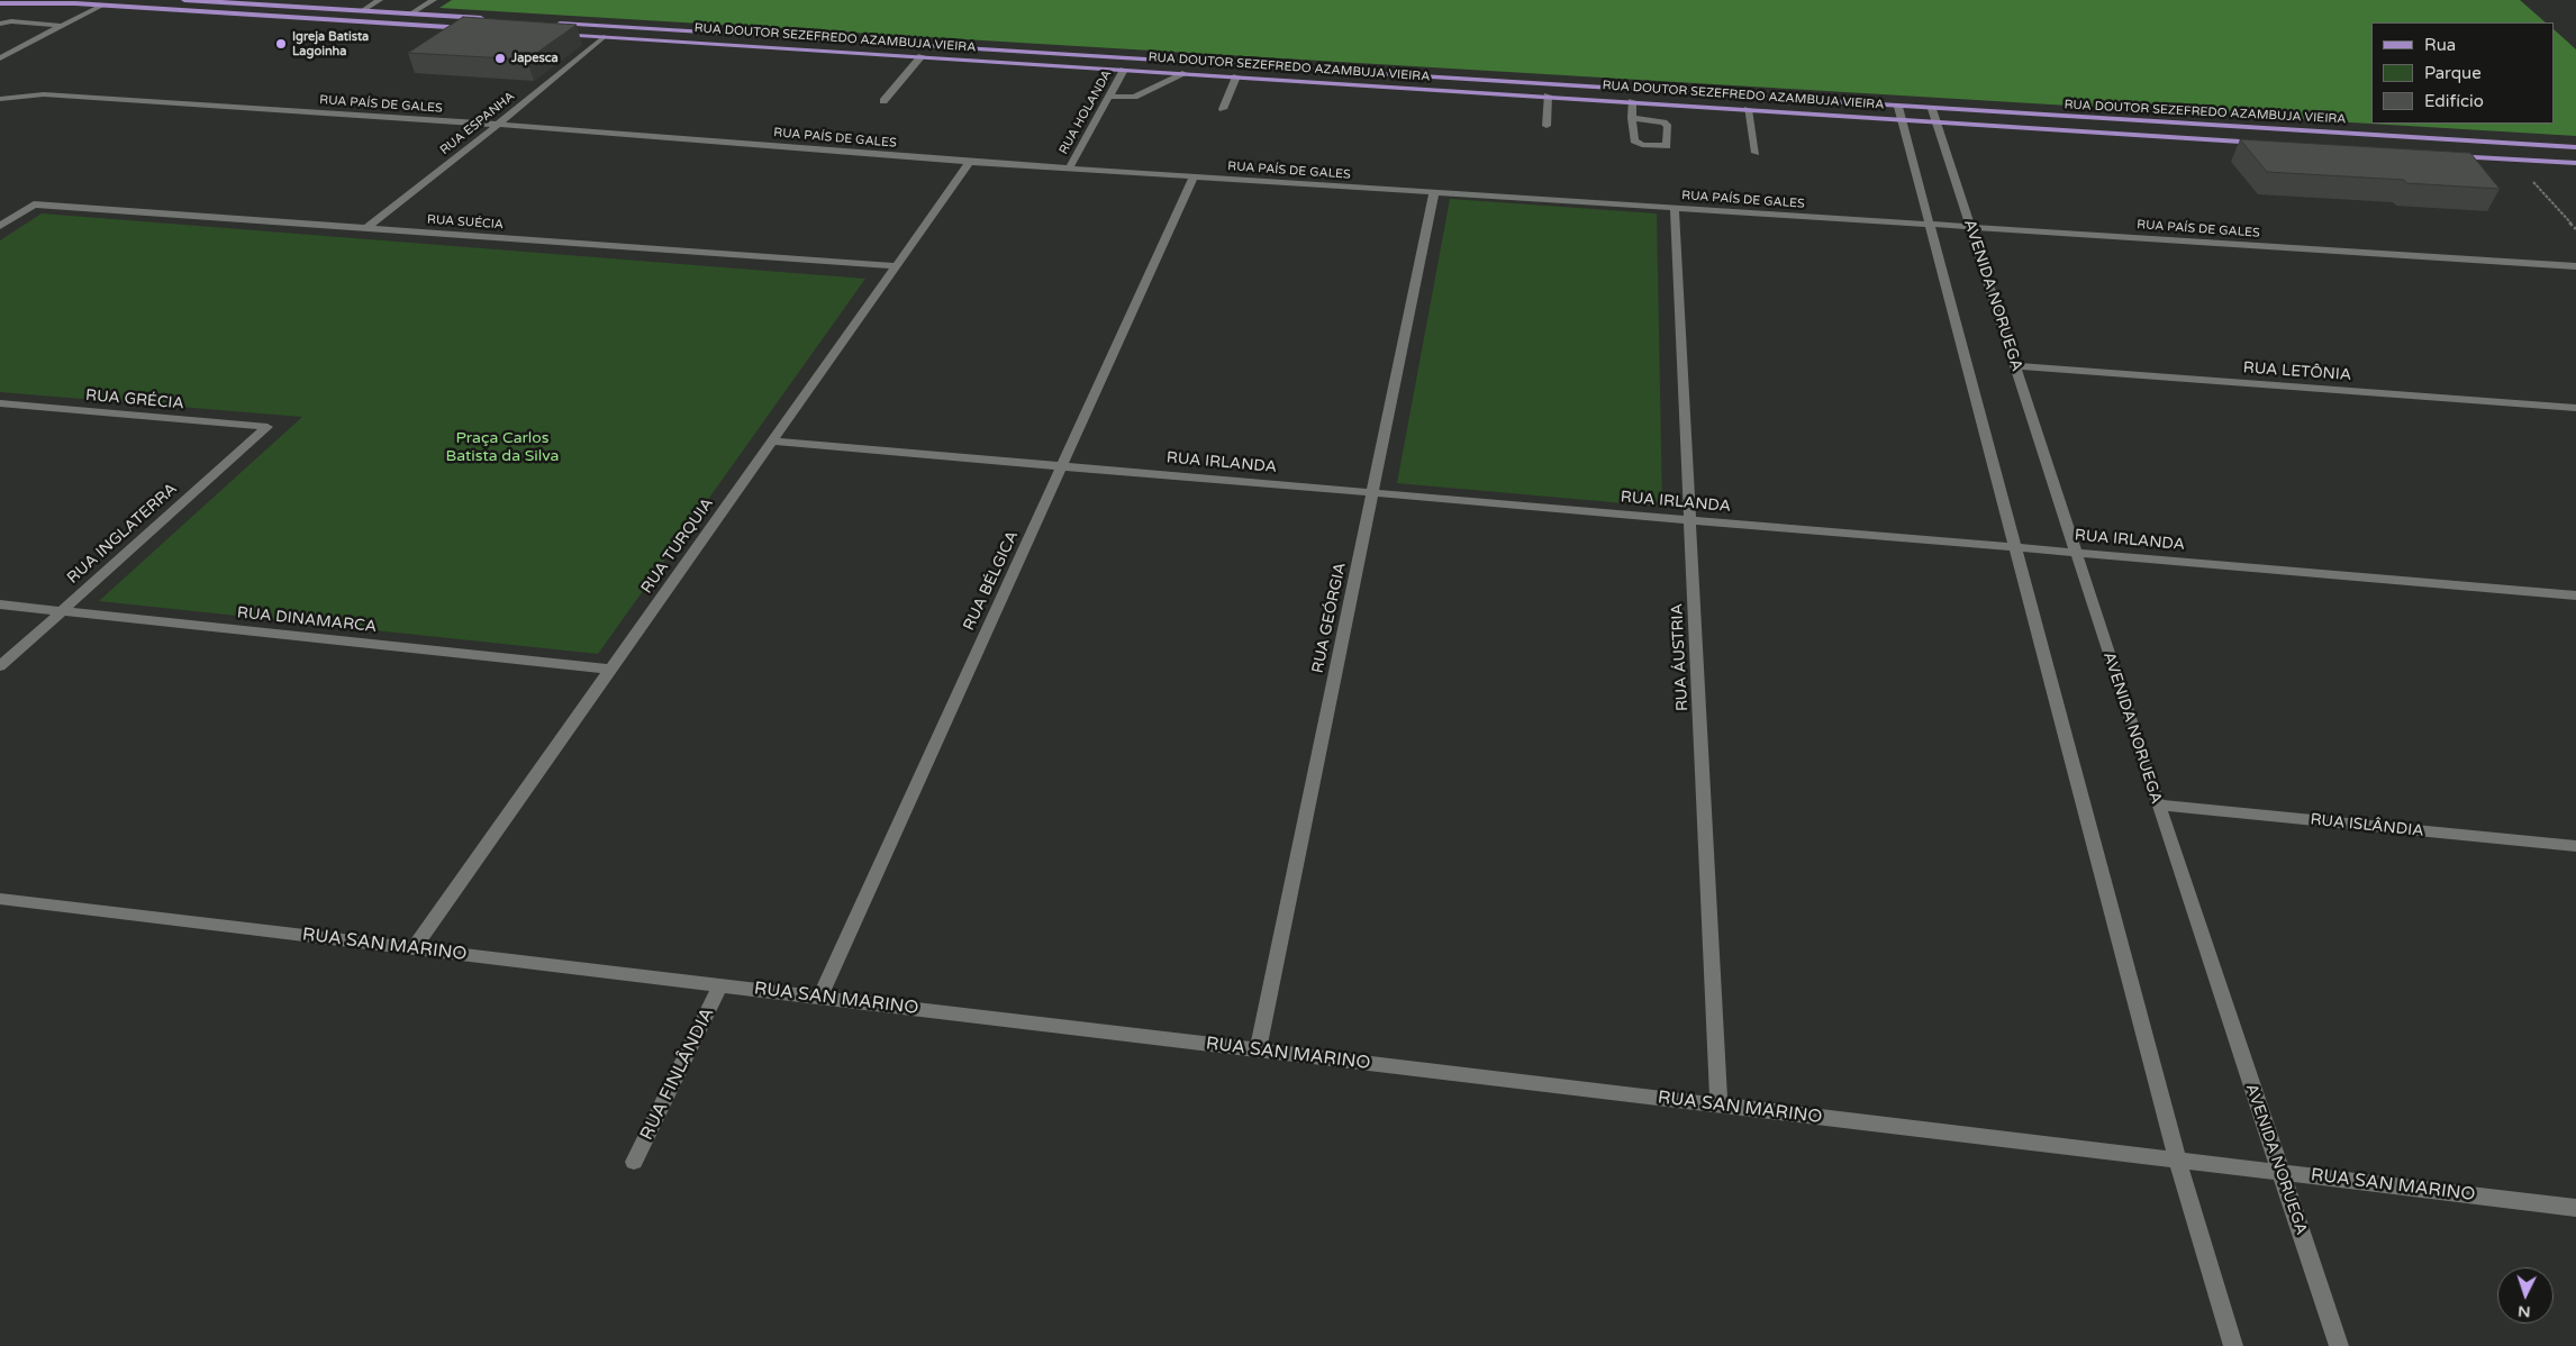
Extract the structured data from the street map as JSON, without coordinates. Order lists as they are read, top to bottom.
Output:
{
  "streets": {
    "main road": ["RUA DOUTOR SEZEFREDO AZAMBUJA VIEIRA"],
    "street": [
      "RUA PAÍS DE GALES",
      "RUA HOLANDA",
      "RUA ESPANHA",
      "RUA SUÉCIA",
      "AVENIDA NORUEGA",
      "RUA LETÔNIA",
      "RUA GRÉCIA",
      "RUA IRLANDA",
      "RUA INGLATERRA",
      "RUA TURQUIA",
      "RUA BÉLGICA",
      "RUA GEÓRGIA",
      "RUA DINAMARCA",
      "RUA ÁUSTRIA",
      "RUA ISLÂNDIA",
      "RUA SAN MARINO",
      "RUA FINLÂNDIA"
    ]
  },
  "crossings": [
    ["RUA DOUTOR SEZEFREDO AZAMBUJA VIEIRA", "RUA HOLANDA"],
    ["RUA DOUTOR SEZEFREDO AZAMBUJA VIEIRA", "RUA ESPANHA"],
    ["RUA DOUTOR SEZEFREDO AZAMBUJA VIEIRA", "AVENIDA NORUEGA"],
    ["RUA PAÍS DE GALES", "RUA HOLANDA"],
    ["RUA PAÍS DE GALES", "RUA ESPANHA"],
    ["RUA PAÍS DE GALES", "AVENIDA NORUEGA"],
    ["RUA PAÍS DE GALES", "RUA TURQUIA"],
    ["RUA PAÍS DE GALES", "RUA BÉLGICA"],
    ["RUA PAÍS DE GALES", "RUA GEÓRGIA"],
    ["RUA PAÍS DE GALES", "RUA ÁUSTRIA"],
    ["RUA ESPANHA", "RUA SUÉCIA"],
    ["RUA SUÉCIA", "RUA TURQUIA"],
    ["AVENIDA NORUEGA", "RUA LETÔNIA"],
    ["AVENIDA NORUEGA", "RUA IRLANDA"],
    ["AVENIDA NORUEGA", "RUA ISLÂNDIA"],
    ["AVENIDA NORUEGA", "RUA SAN MARINO"],
    ["RUA GRÉCIA", "RUA INGLATERRA"],
    ["RUA IRLANDA", "RUA TURQUIA"],
    ["RUA IRLANDA", "RUA BÉLGICA"],
    ["RUA IRLANDA", "RUA GEÓRGIA"],
    ["RUA IRLANDA", "RUA ÁUSTRIA"],
    ["RUA INGLATERRA", "RUA DINAMARCA"],
    ["RUA TURQUIA", "RUA DINAMARCA"],
    ["RUA TURQUIA", "RUA SAN MARINO"],
    ["RUA BÉLGICA", "RUA SAN MARINO"],
    ["RUA GEÓRGIA", "RUA SAN MARINO"],
    ["RUA ÁUSTRIA", "RUA SAN MARINO"],
    ["RUA SAN MARINO", "RUA FINLÂNDIA"]
  ],
  "parks": ["Praça Carlos Batista da Silva"],
  "places": ["Igreja Batista Lagoinha", "Japesca"],
  "legend": ["Rua", "Parque", "Edifício"],
  "north": "bottom"
}
